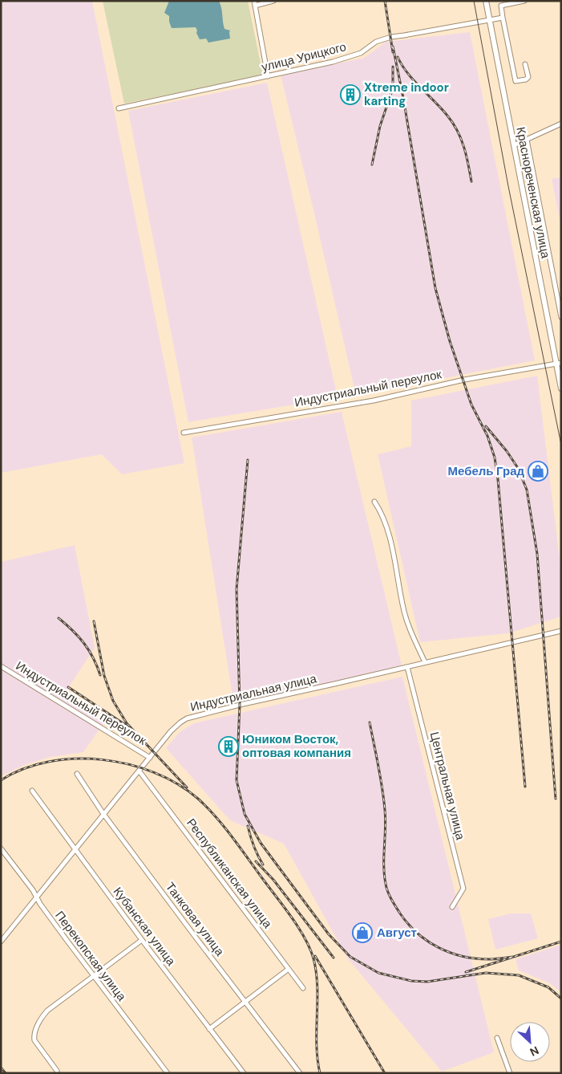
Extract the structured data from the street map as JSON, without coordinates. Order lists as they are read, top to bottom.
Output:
{
  "streets": {
    "main road": ["Краснореченская улица"],
    "street": [
      "улица Урицкого",
      "Индустриальный переулок",
      "Индустриальная улица",
      "Центральная улица",
      "Республиканская улица",
      "Танковая улица",
      "Кубанская улица",
      "Перекопская улица"
    ]
  },
  "crossings": [
    ["улица Урицкого", "Краснореченская улица"],
    ["Краснореченская улица", "Индустриальный переулок"],
    ["Индустриальный переулок", "Индустриальная улица"],
    ["Индустриальная улица", "Центральная улица"],
    ["Индустриальная улица", "Республиканская улица"],
    ["Индустриальная улица", "Танковая улица"],
    ["Индустриальная улица", "Кубанская улица"],
    ["Индустриальная улица", "Перекопская улица"]
  ],
  "places": {
    "building": ["Xtreme indoor karting", "Юником Восток, оптовая компания"],
    "shop": ["Мебель Град", "Август"]
  },
  "north": "bottom right"
}
